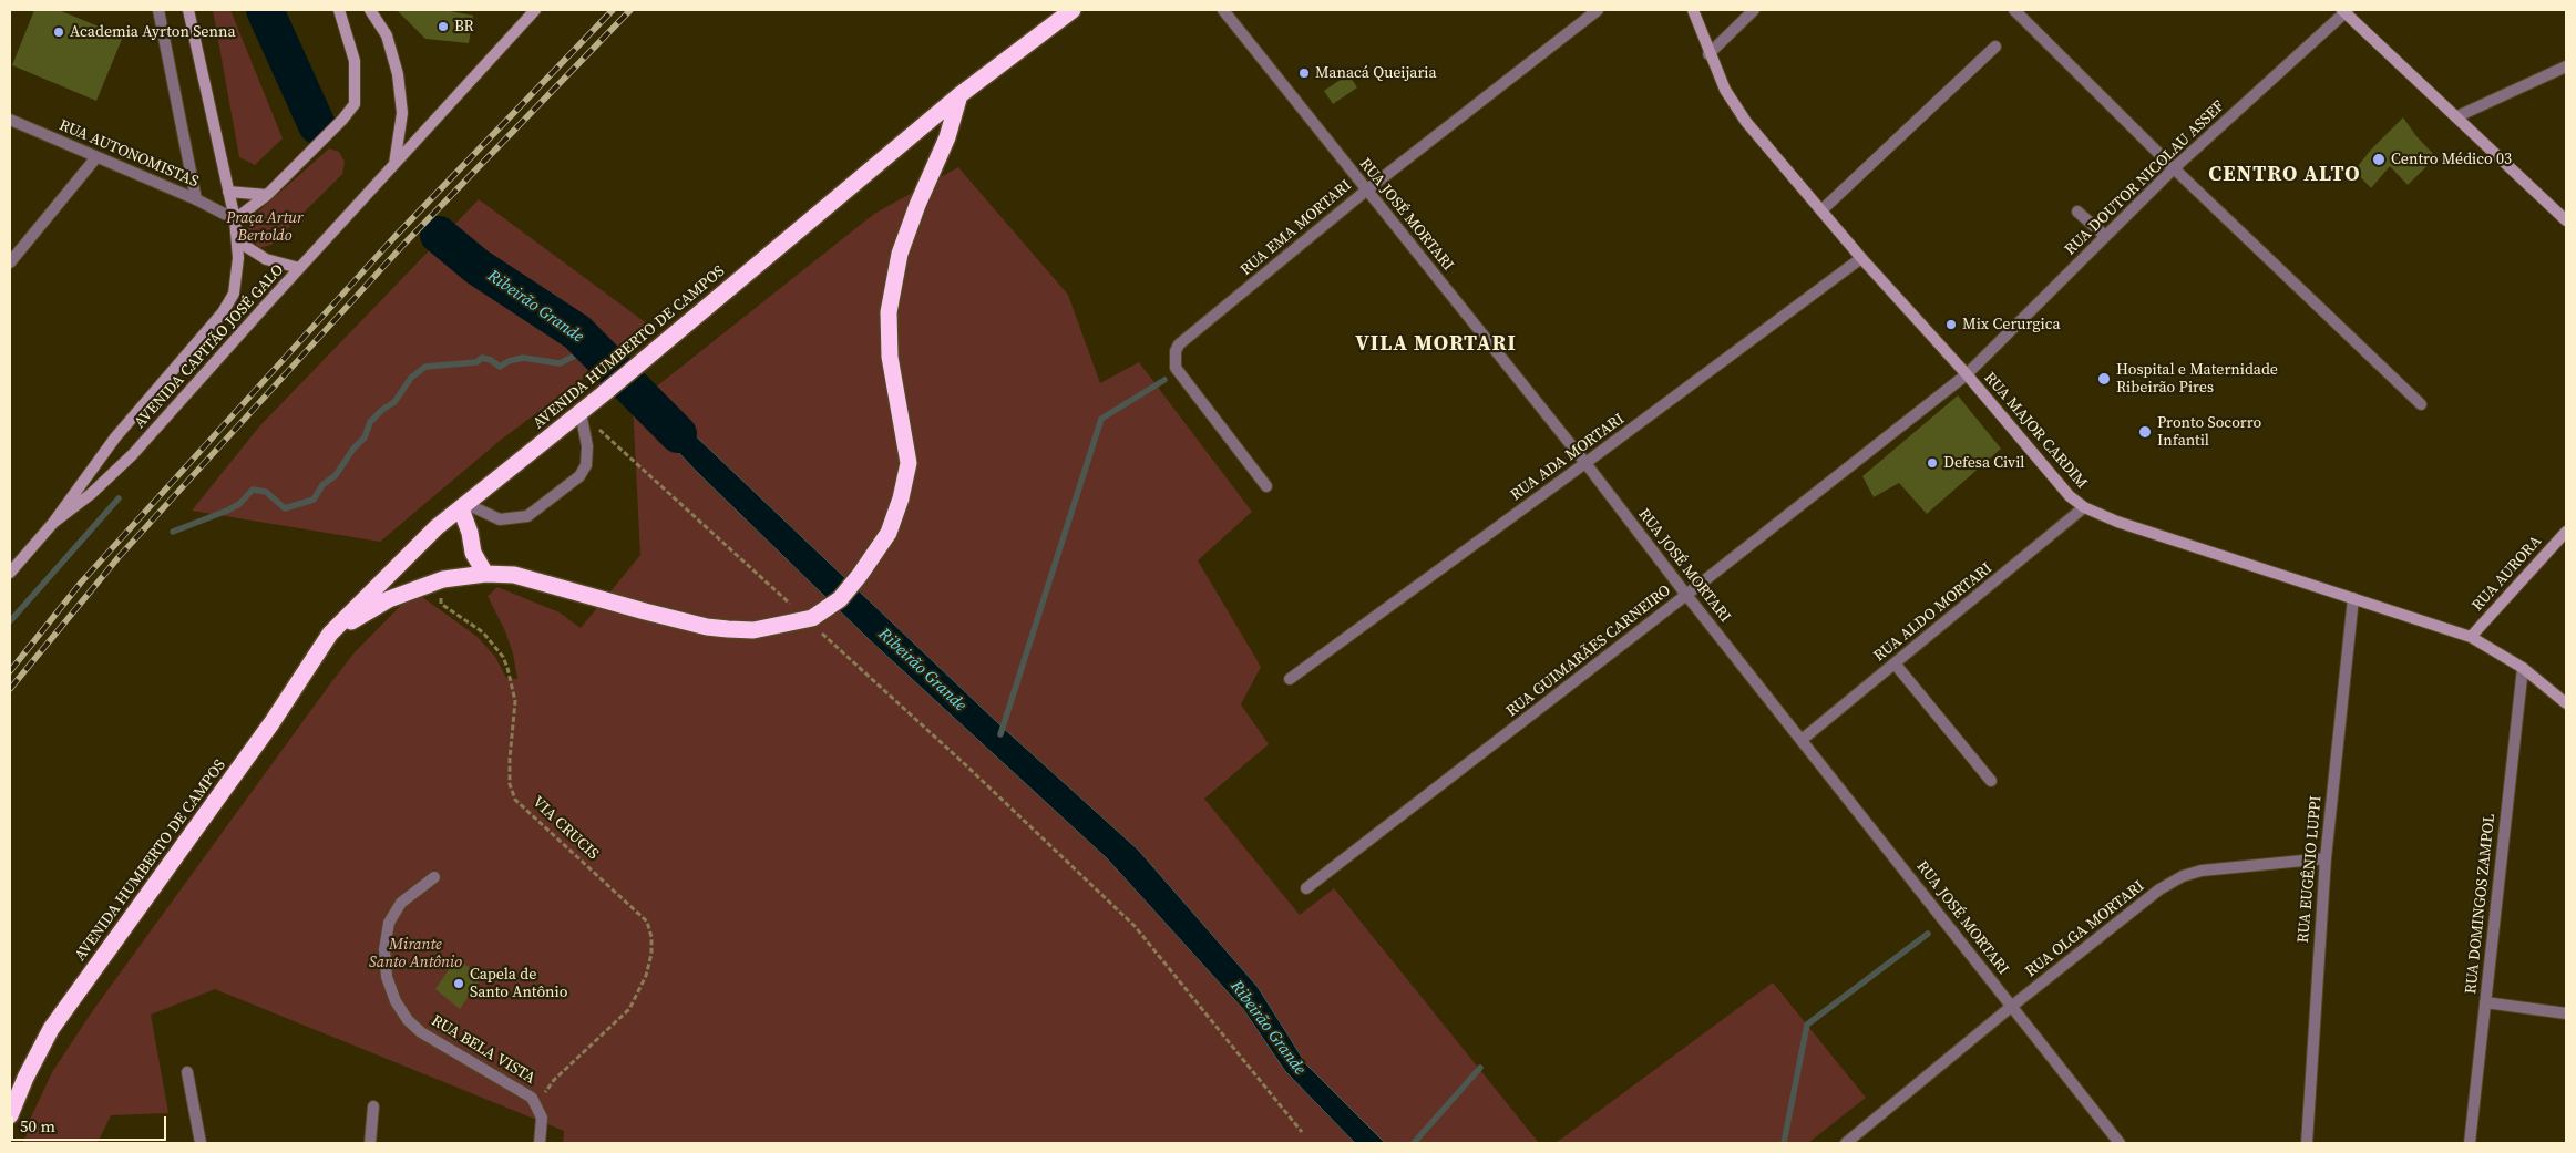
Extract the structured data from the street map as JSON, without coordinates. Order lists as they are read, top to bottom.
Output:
{
  "streets": {
    "highway": ["AVENIDA HUMBERTO DE CAMPOS"],
    "main road": ["AVENIDA CAPITÃO JOSÉ GALO", "RUA MAJOR CARDIM", "RUA AURORA"],
    "street": [
      "RUA AUTONOMISTAS",
      "RUA DOUTOR NICOLAU ASSEF",
      "RUA JOSÉ MORTARI",
      "RUA EMA MORTARI",
      "RUA ADA MORTARI",
      "RUA ALDO MORTARI",
      "RUA GUIMARÃES CARNEIRO",
      "RUA EUGÊNIO LUPPI",
      "RUA DOMINGOS ZAMPOL",
      "RUA OLGA MORTARI",
      "RUA BELA VISTA"
    ],
    "path": ["VIA CRUCIS"]
  },
  "crossings": [
    ["RUA AUTONOMISTAS", "AVENIDA CAPITÃO JOSÉ GALO"],
    ["RUA DOUTOR NICOLAU ASSEF", "RUA MAJOR CARDIM"],
    ["RUA DOUTOR NICOLAU ASSEF", "RUA GUIMARÃES CARNEIRO"],
    ["RUA JOSÉ MORTARI", "RUA EMA MORTARI"],
    ["RUA JOSÉ MORTARI", "RUA ADA MORTARI"],
    ["RUA JOSÉ MORTARI", "RUA ALDO MORTARI"],
    ["RUA JOSÉ MORTARI", "RUA GUIMARÃES CARNEIRO"],
    ["RUA JOSÉ MORTARI", "RUA OLGA MORTARI"],
    ["RUA MAJOR CARDIM", "RUA ADA MORTARI"],
    ["RUA MAJOR CARDIM", "RUA AURORA"],
    ["RUA MAJOR CARDIM", "RUA ALDO MORTARI"],
    ["RUA MAJOR CARDIM", "RUA GUIMARÃES CARNEIRO"],
    ["RUA MAJOR CARDIM", "RUA EUGÊNIO LUPPI"],
    ["RUA MAJOR CARDIM", "RUA DOMINGOS ZAMPOL"],
    ["RUA EUGÊNIO LUPPI", "RUA OLGA MORTARI"]
  ],
  "districts": ["CENTRO ALTO", "VILA MORTARI"],
  "water": ["Ribeirão Grande"],
  "parks": ["Praça Artur Bertoldo", "Mirante Santo Antônio"],
  "places": [
    "BR",
    "Academia Ayrton Senna",
    "Manacá Queijaria",
    "Centro Médico 03",
    "Mix Cerurgica",
    "Hospital e Maternidade Ribeirão Pires",
    "Pronto Socorro Infantil",
    "Defesa Civil",
    "Capela de Santo Antônio"
  ],
  "scale_bar": "50 m"
}
